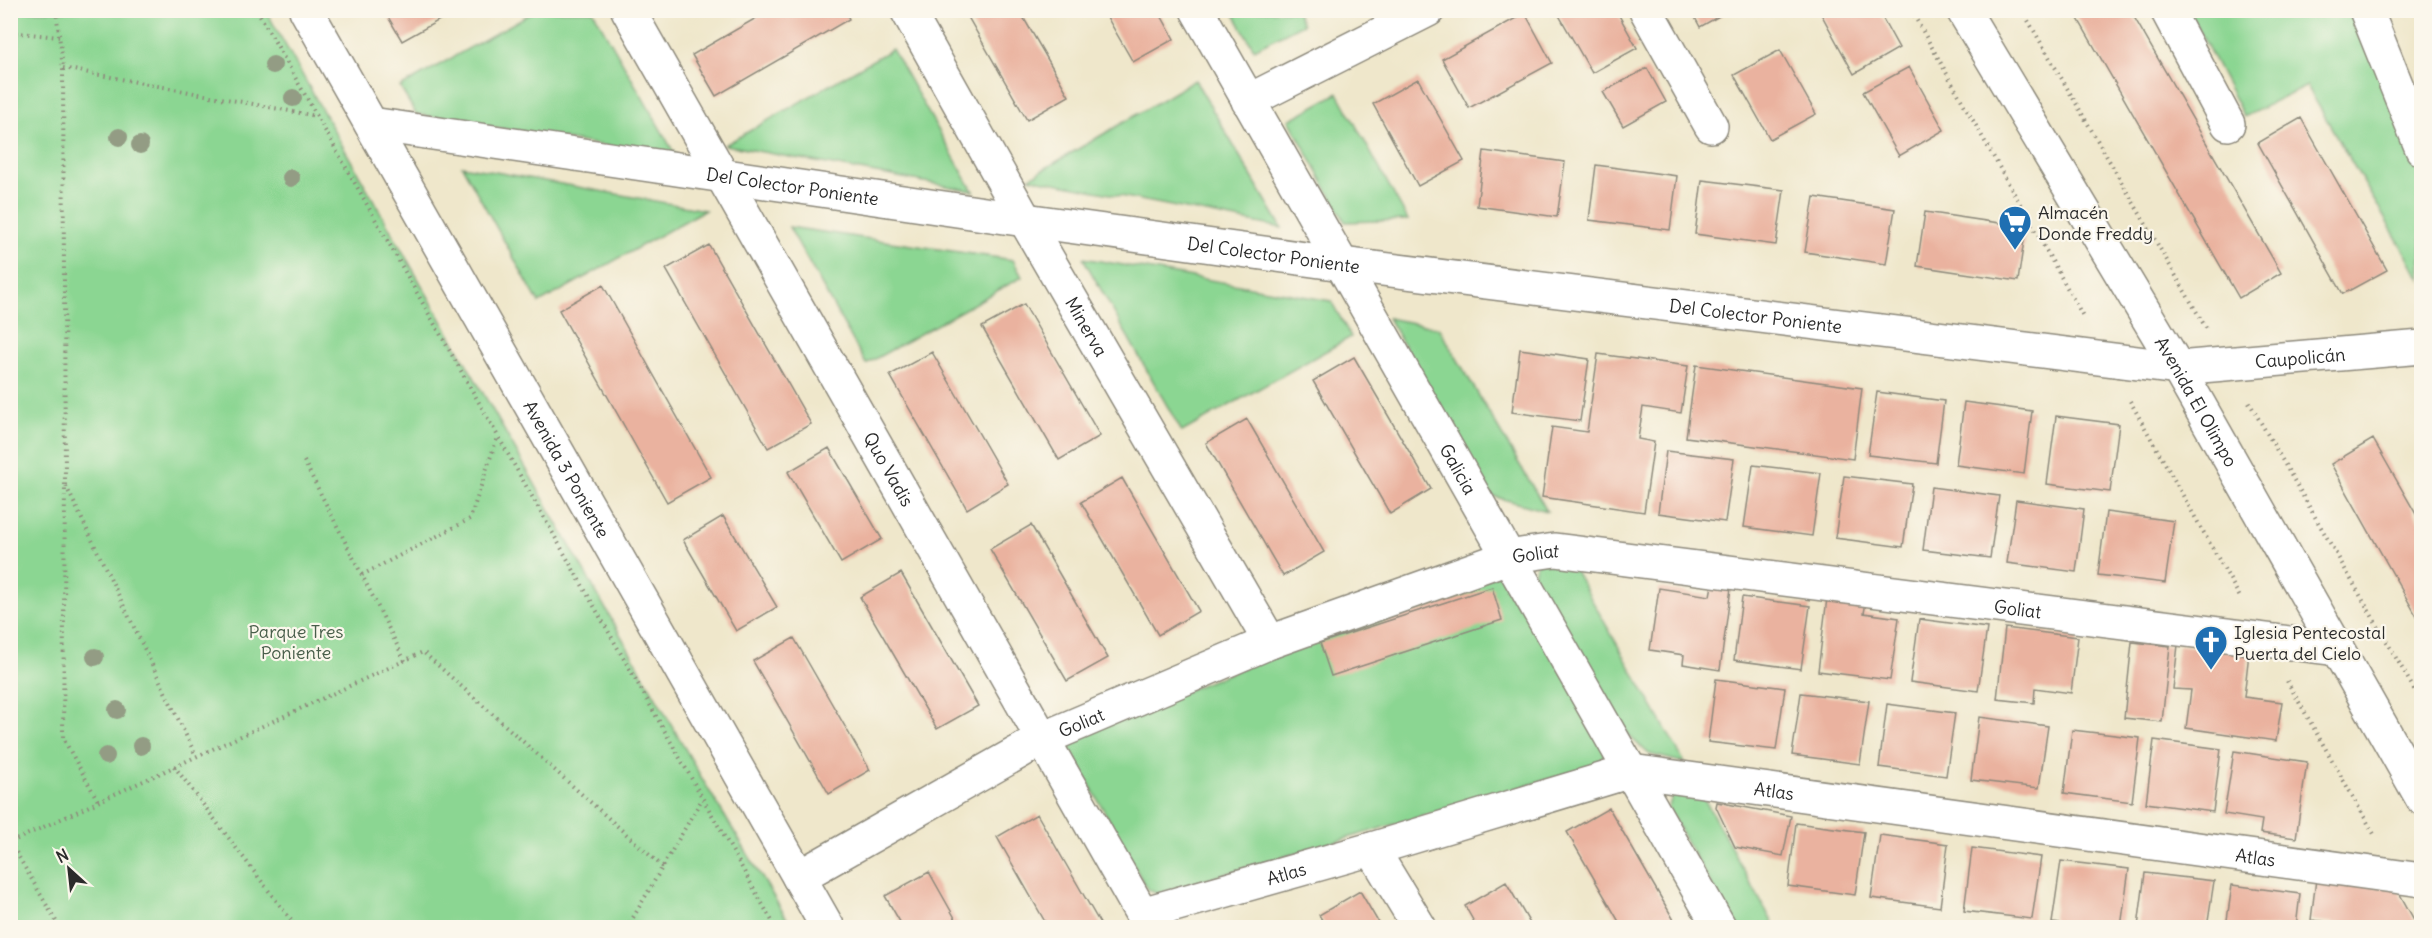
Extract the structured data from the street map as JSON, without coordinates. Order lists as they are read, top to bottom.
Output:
{
  "streets": {
    "street": [
      "Del Colector Poniente",
      "Minerva",
      "Caupolicán",
      "Avenida El Olimpo",
      "Avenida 3 Poniente",
      "Quo Vadis",
      "Galicia",
      "Goliat",
      "Atlas"
    ]
  },
  "crossings": [
    ["Del Colector Poniente", "Minerva"],
    ["Del Colector Poniente", "Caupolicán"],
    ["Del Colector Poniente", "Avenida El Olimpo"],
    ["Del Colector Poniente", "Avenida 3 Poniente"],
    ["Del Colector Poniente", "Quo Vadis"],
    ["Del Colector Poniente", "Galicia"],
    ["Minerva", "Goliat"],
    ["Caupolicán", "Avenida El Olimpo"],
    ["Avenida El Olimpo", "Goliat"],
    ["Avenida 3 Poniente", "Goliat"],
    ["Quo Vadis", "Goliat"],
    ["Quo Vadis", "Atlas"],
    ["Galicia", "Goliat"],
    ["Galicia", "Atlas"]
  ],
  "parks": ["Parque Tres Poniente"],
  "places": {
    "supermarket": ["Almacén Donde Freddy"],
    "church": ["Iglesia Pentecostal Puerta del Cielo"]
  },
  "north": "top left"
}
